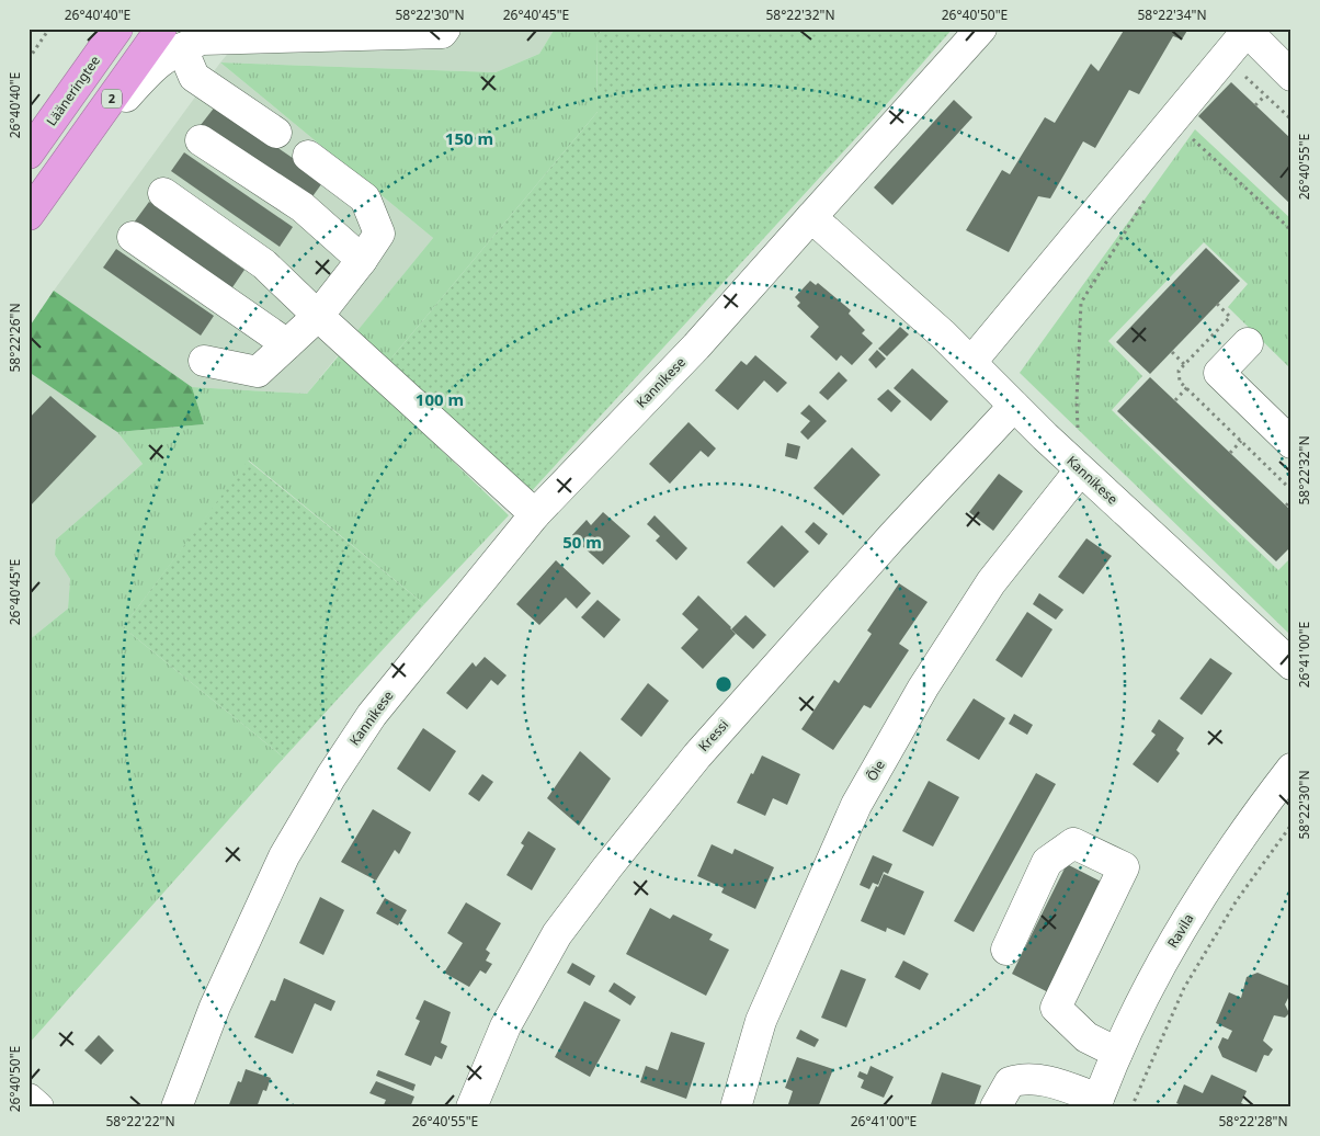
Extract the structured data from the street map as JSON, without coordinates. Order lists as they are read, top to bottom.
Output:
{
  "streets": {
    "highway": ["Lääneringtee", "2"],
    "street": [
      "Kannikese",
      "Kressi",
      "Õie",
      "Ravila"
    ]
  },
  "crossings": [
    ["Kannikese", "Kressi"],
    ["Kannikese", "Õie"]
  ],
  "coordinates": [
    "26°40'40\"E",
    "58°22'30\"N",
    "26°40'45\"E",
    "58°22'32\"N",
    "26°40'50\"E",
    "58°22'34\"N",
    "26°40'55\"E",
    "58°22'26\"N",
    "26°41'00\"E",
    "58°22'22\"N",
    "58°22'28\"N"
  ],
  "rings": ["150 m", "100 m", "50 m"]
}
